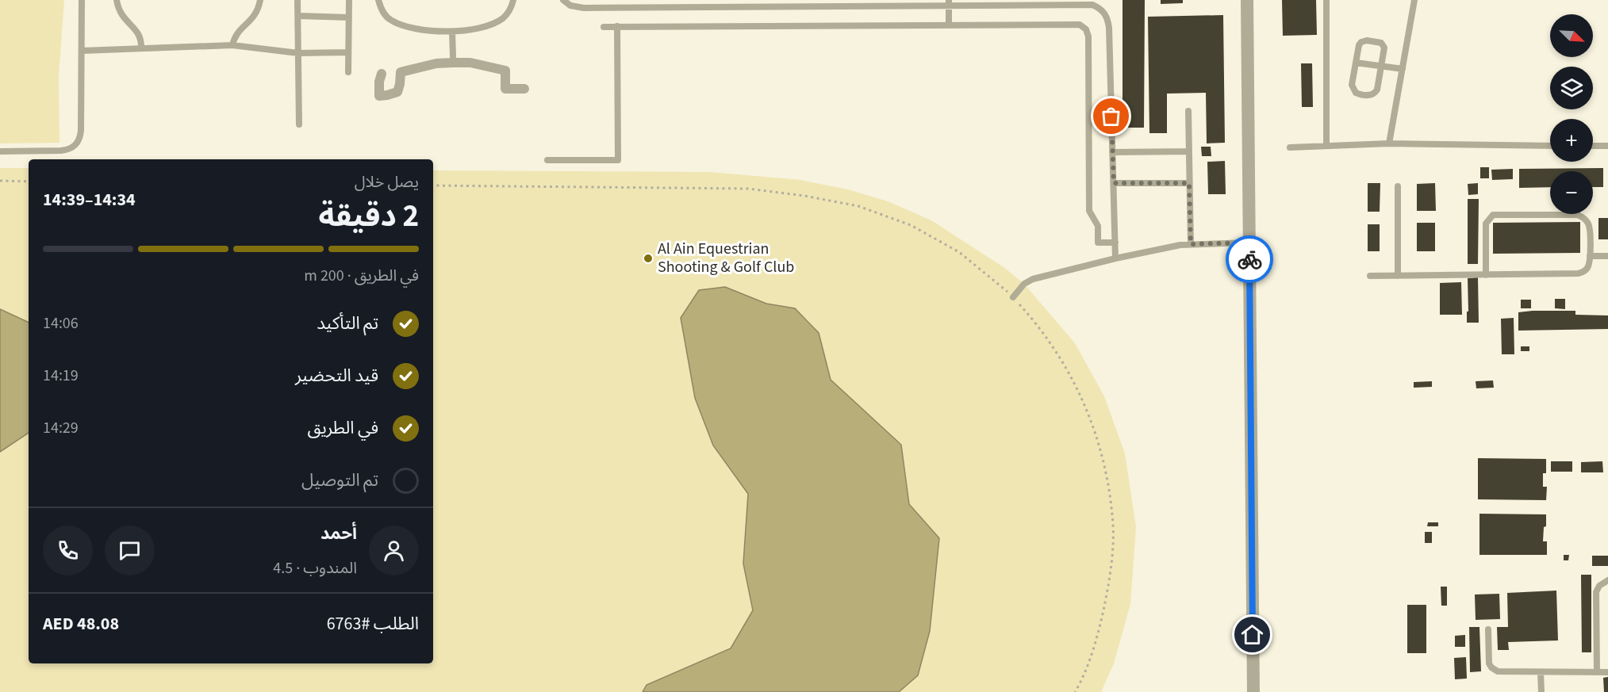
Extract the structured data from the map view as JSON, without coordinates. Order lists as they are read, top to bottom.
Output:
{
  "places": ["Al Ain Equestrian Shooting & Golf Club"],
  "north": "bottom right",
  "page": {
    "map_buttons": ["+", "−"],
    "heading": ["2 دقيقة", "يصل خلال", "14:34–14:39"],
    "panel": [
      "أحمد",
      "المندوب · 4.5",
      "الطلب #6763",
      "AED 48.08"
    ],
    "bar": "في الطريق · 200 m",
    "list": [
      ["تم التأكيد", "14:06"],
      ["قيد التحضير", "14:19"],
      ["في الطريق", "14:29"],
      "تم التوصيل"
    ]
  }
}
